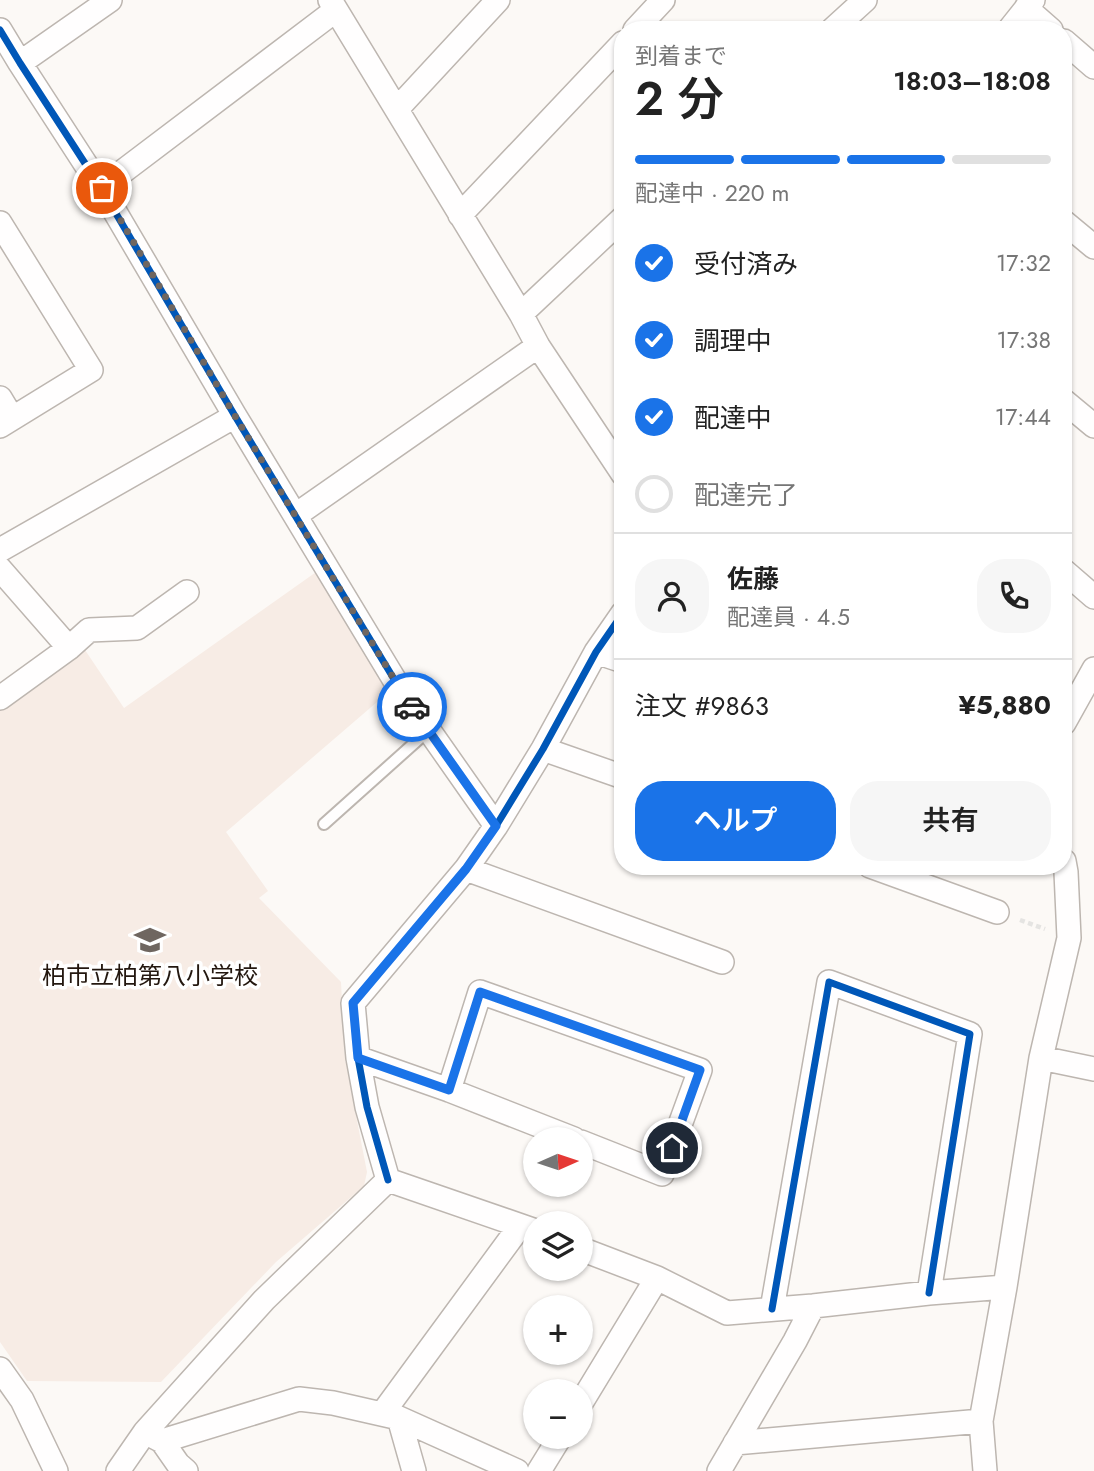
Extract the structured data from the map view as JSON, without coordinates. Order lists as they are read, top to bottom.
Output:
{
  "places": {
    "school or university": ["柏市立柏第八小学校"]
  },
  "north": "right",
  "page": {
    "heading": ["2 分", "到着まで", "18:03–18:08"],
    "panel": [
      "佐藤",
      "配達員 · 4.5",
      "注文 #9863",
      "¥5,880"
    ],
    "bar": "配達中 · 220 m",
    "list": [
      ["受付済み", "17:32"],
      ["調理中", "17:38"],
      ["配達中", "17:44"],
      "配達完了"
    ],
    "buttons": ["ヘルプ", "共有"],
    "map_buttons": ["+", "−"]
  }
}
